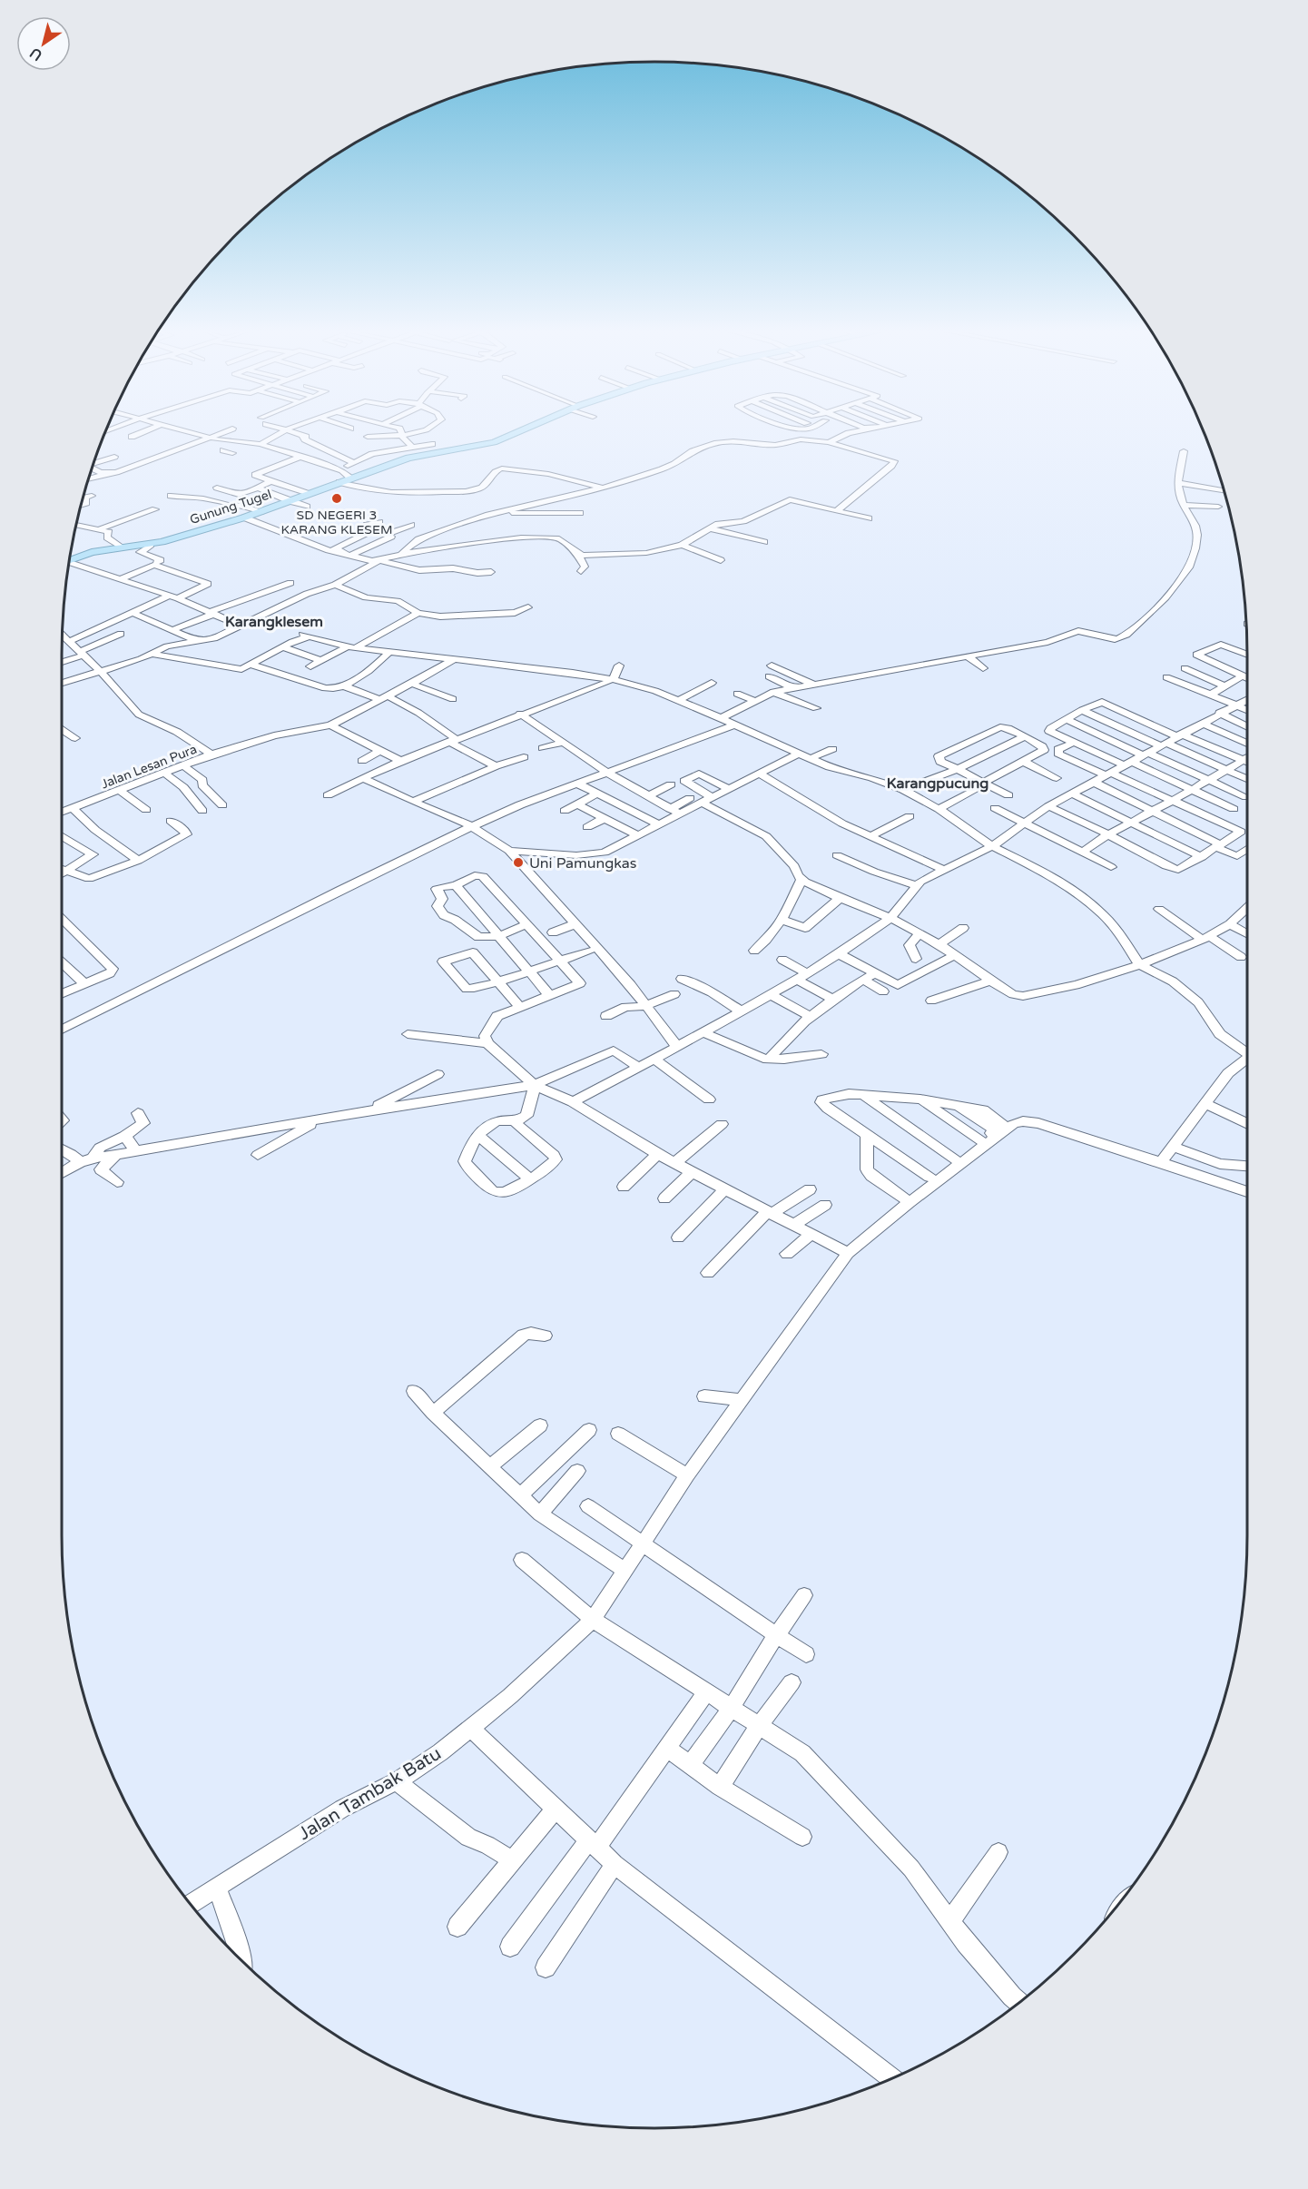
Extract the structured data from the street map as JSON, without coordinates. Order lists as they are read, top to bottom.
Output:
{
  "streets": {
    "main road": ["Gunung Tugel"],
    "street": ["Jalan Lesan Pura", "Jalan Tambak Batu"]
  },
  "districts": ["Karangklesem", "Karangpucung"],
  "places": ["SD NEGERI 3 KARANG KLESEM", "Uni Pamungkas"],
  "north": "bottom left"
}
